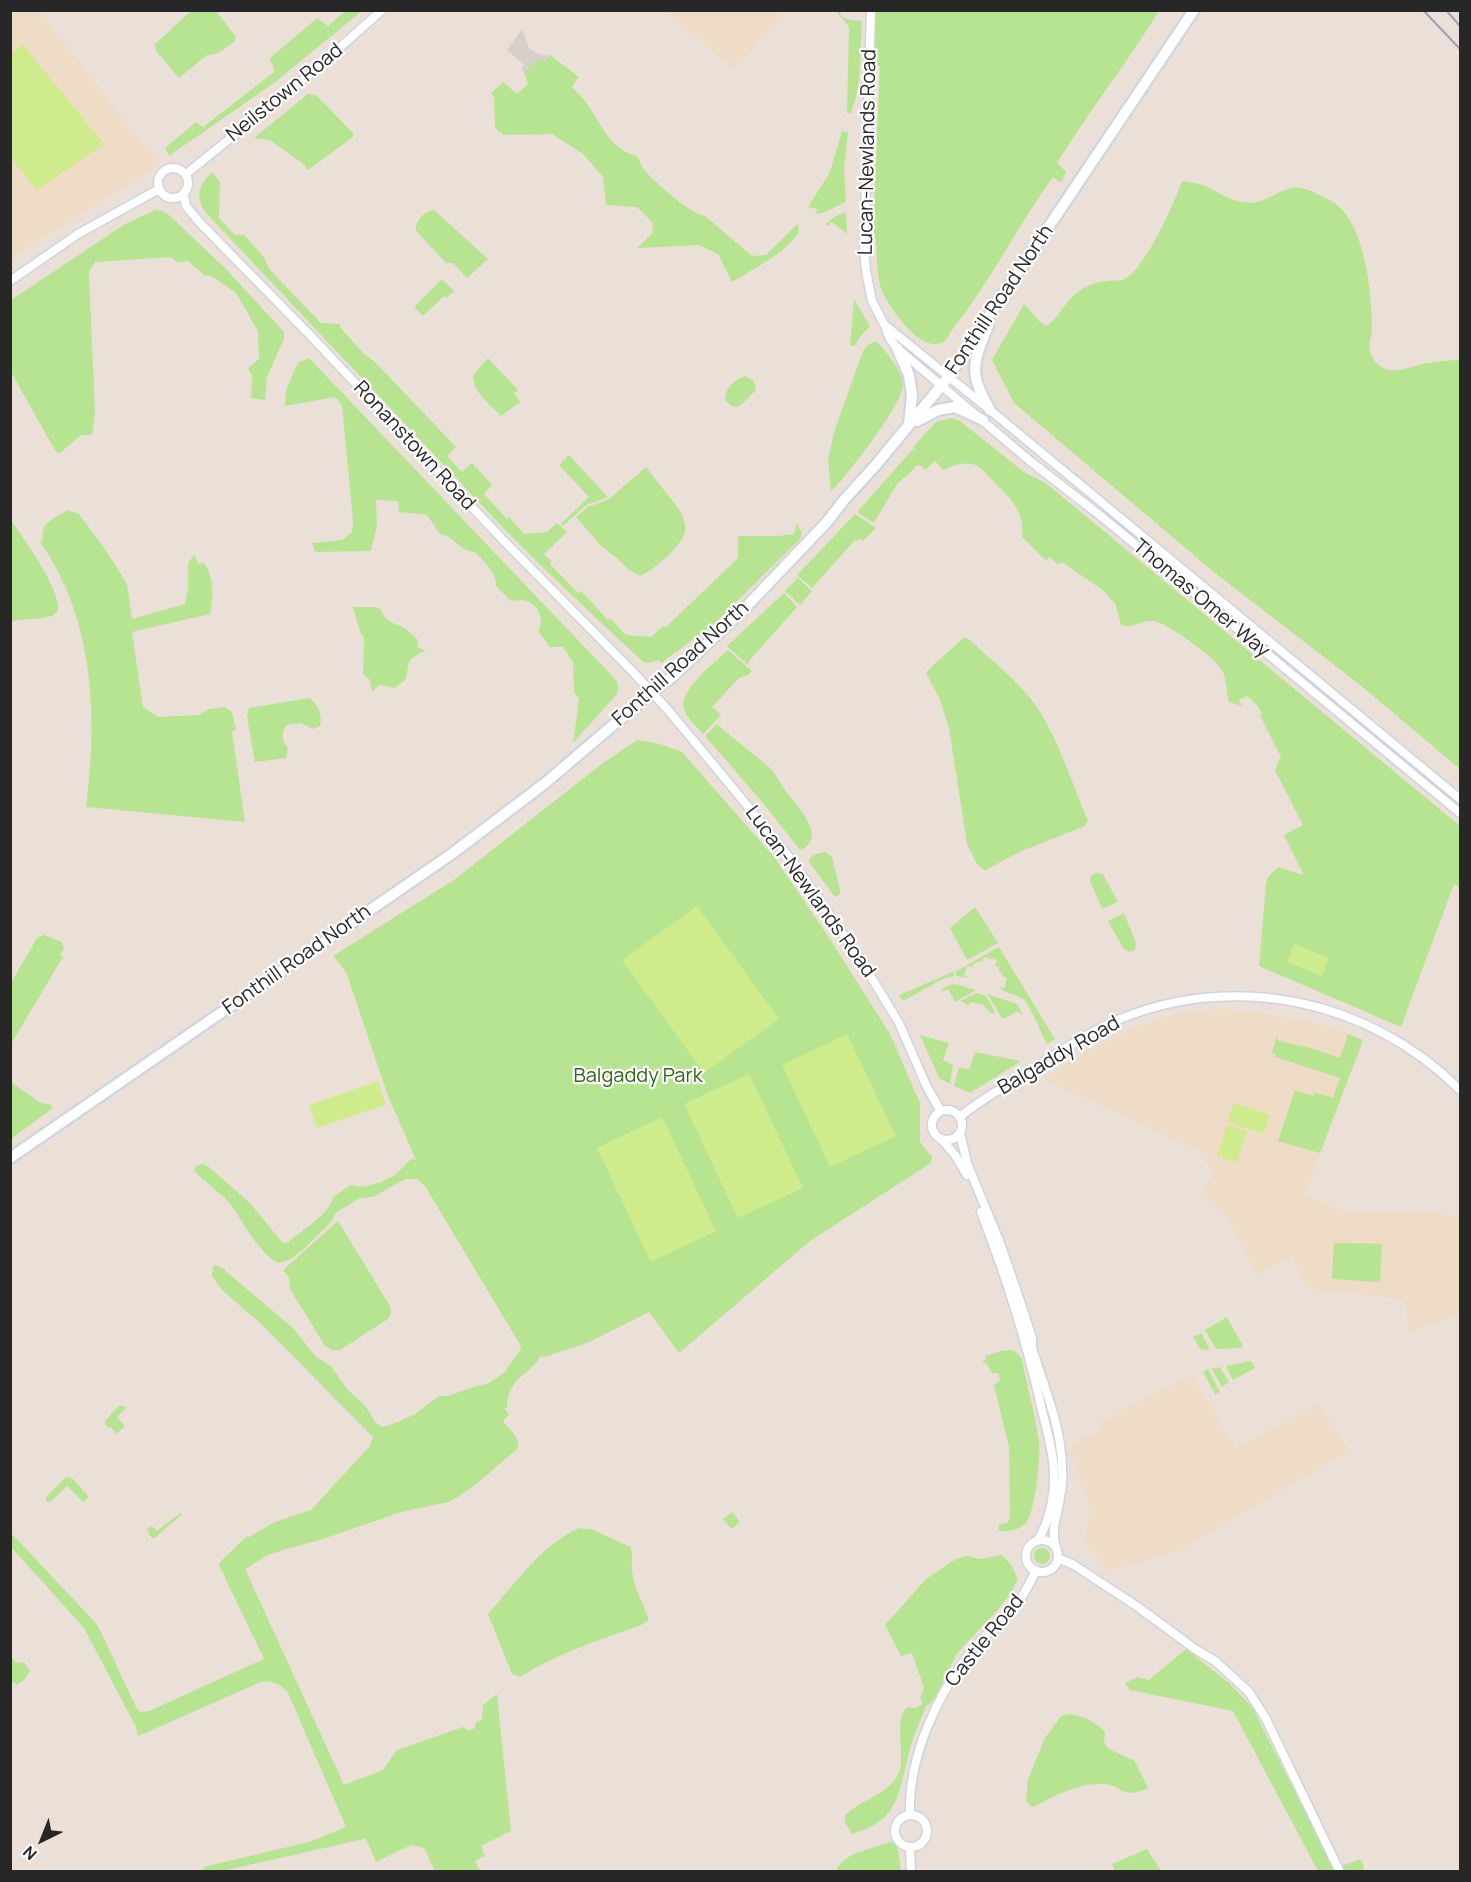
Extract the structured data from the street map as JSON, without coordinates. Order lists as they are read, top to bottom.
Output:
{
  "streets": {
    "main road": ["Fonthill Road North"],
    "street": [
      "Neilstown Road",
      "Lucan-Newlands Road",
      "Ronanstown Road",
      "Thomas Omer Way",
      "Balgaddy Road",
      "Castle Road"
    ]
  },
  "crossings": [
    ["Neilstown Road", "Ronanstown Road"],
    ["Lucan-Newlands Road", "Fonthill Road North"],
    ["Lucan-Newlands Road", "Ronanstown Road"],
    ["Lucan-Newlands Road", "Thomas Omer Way"],
    ["Lucan-Newlands Road", "Balgaddy Road"],
    ["Fonthill Road North", "Ronanstown Road"],
    ["Fonthill Road North", "Thomas Omer Way"]
  ],
  "parks": ["Balgaddy Park"],
  "north": "bottom left"
}
